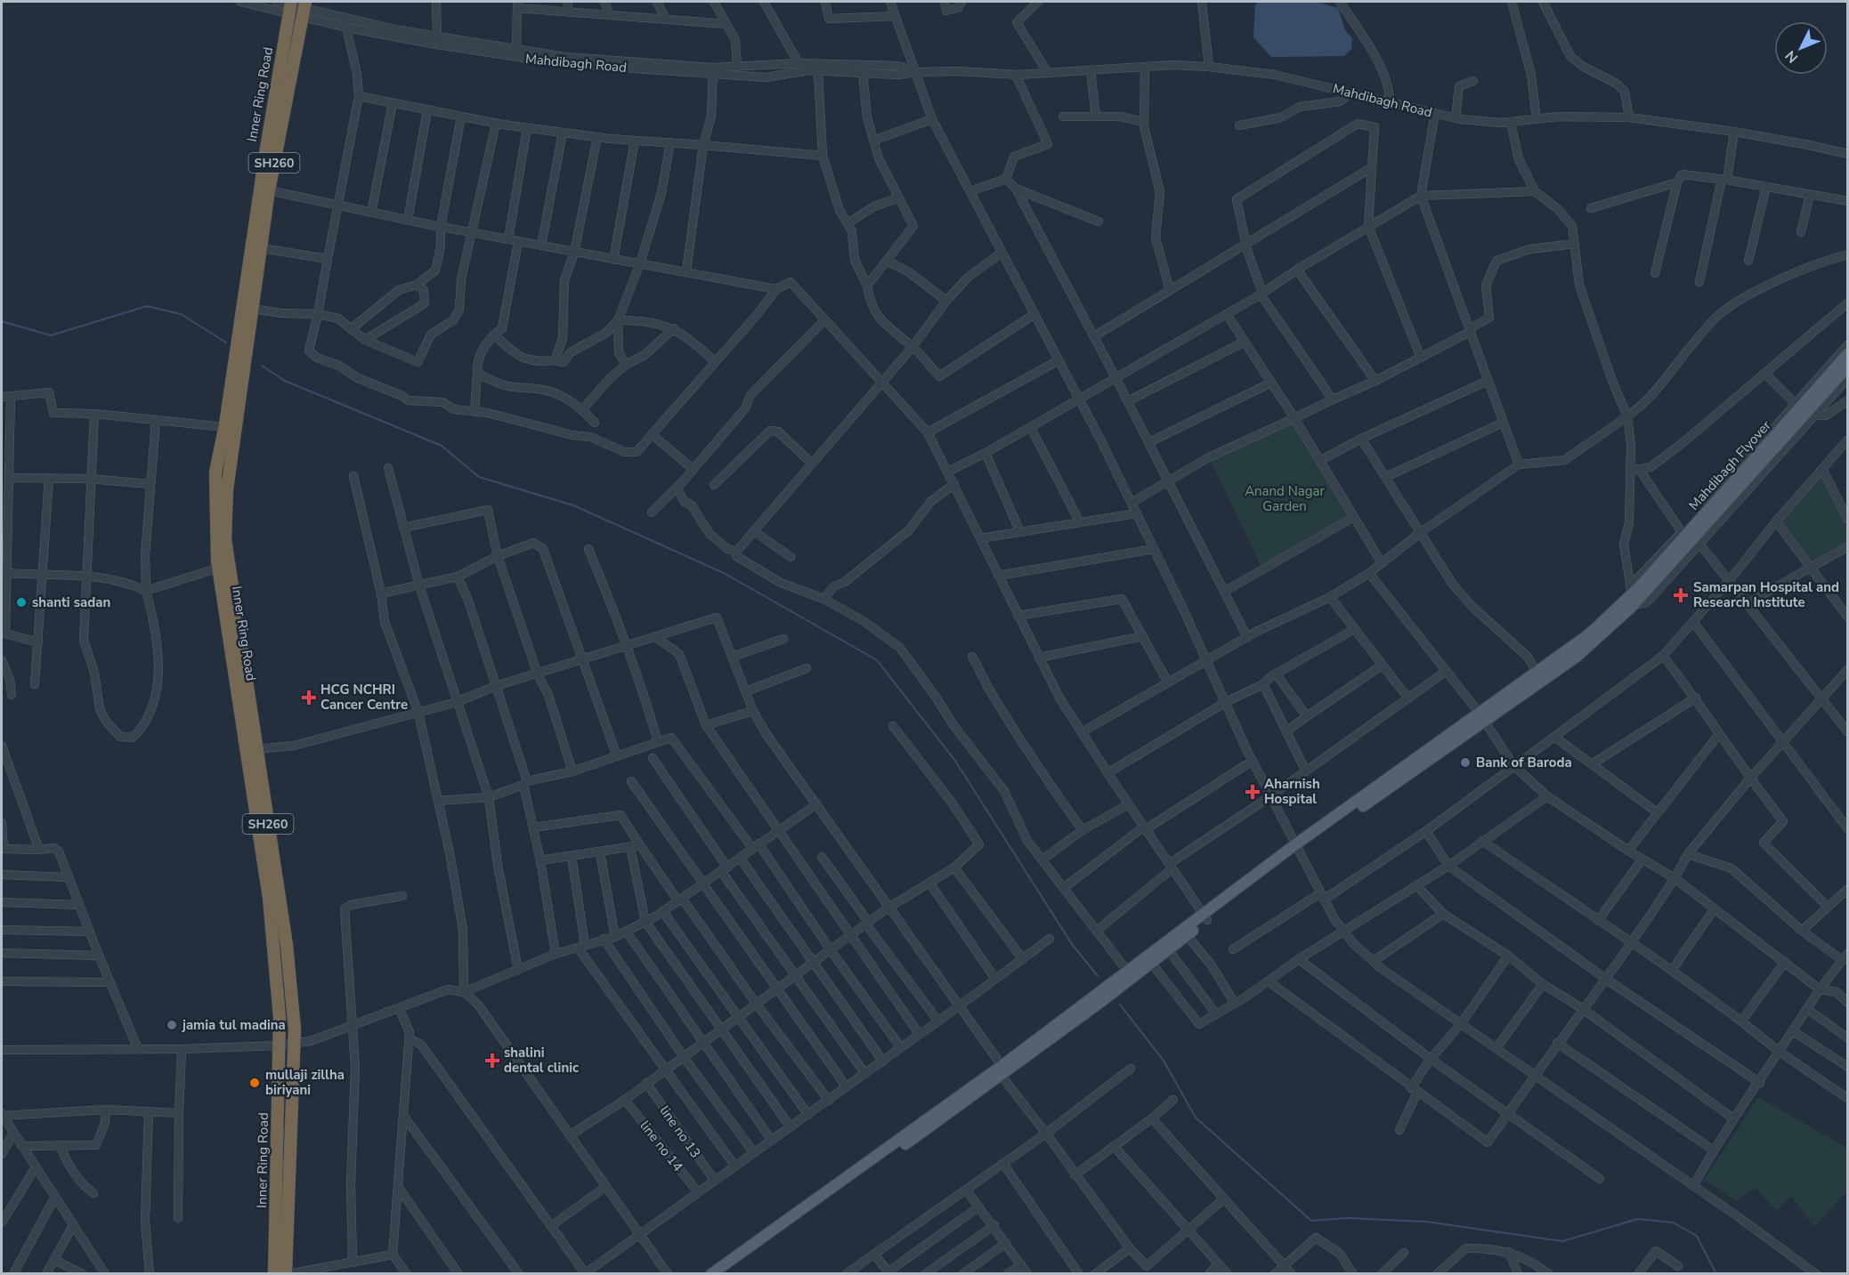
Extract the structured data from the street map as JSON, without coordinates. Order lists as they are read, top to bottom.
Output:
{
  "streets": {
    "highway": ["Inner Ring Road", "SH260"],
    "main road": ["Mahdibagh Flyover"],
    "street": ["Mahdibagh Road", "line no 13", "line no 14"]
  },
  "crossings": [
    ["Mahdibagh Road", "Inner Ring Road"],
    ["Inner Ring Road", "SH260"]
  ],
  "parks": ["Anand Nagar Garden"],
  "places": {
    "health": [
      "Samarpan Hospital and Research Institute",
      "HCG NCHRI Cancer Centre",
      "Aharnish Hospital",
      "shalini dental clinic"
    ],
    "other": [
      "shanti sadan",
      "Bank of Baroda",
      "jamia tul madina",
      "mullaji zillha biriyani"
    ]
  },
  "north": "bottom left"
}
